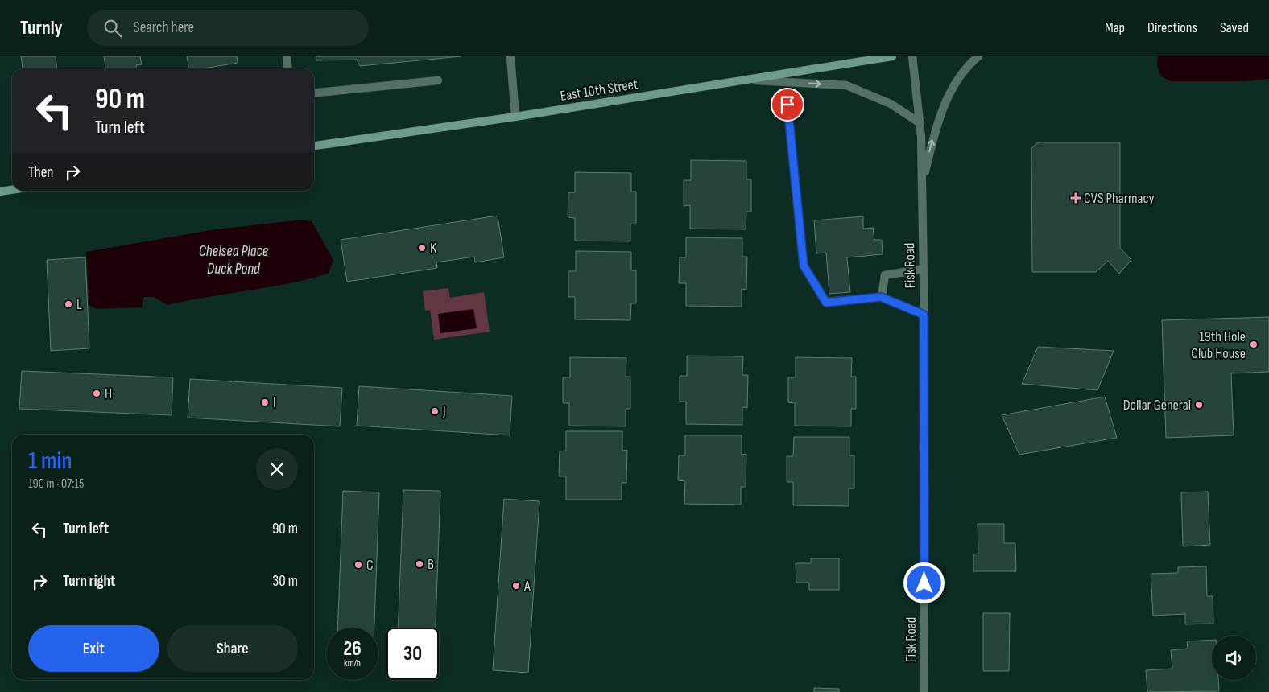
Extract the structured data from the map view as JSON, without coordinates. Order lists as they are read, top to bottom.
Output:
{
  "streets": {
    "main road": ["East 10th Street"],
    "street": ["Fisk Road"]
  },
  "water": ["Chelsea Place Duck Pond"],
  "places": {
    "health": ["CVS Pharmacy"],
    "other": [
      "K",
      "L",
      "19th Hole Club House",
      "H",
      "I",
      "Dollar General",
      "J",
      "B",
      "C",
      "A"
    ]
  },
  "page": {
    "header": "Turnly",
    "search": "Search here",
    "nav": ["Map", "Directions", "Saved"],
    "turn": ["90 m", "Turn left"],
    "then": "Then",
    "heading": ["1 min", "190 m · 07:15"],
    "list": [
      {
        "name": "Turn left",
        "value": "90 m"
      },
      {
        "name": "Turn right",
        "value": "30 m"
      }
    ],
    "buttons": ["Exit", "Share"],
    "speed": "26 km/h",
    "limit": "30"
  }
}
